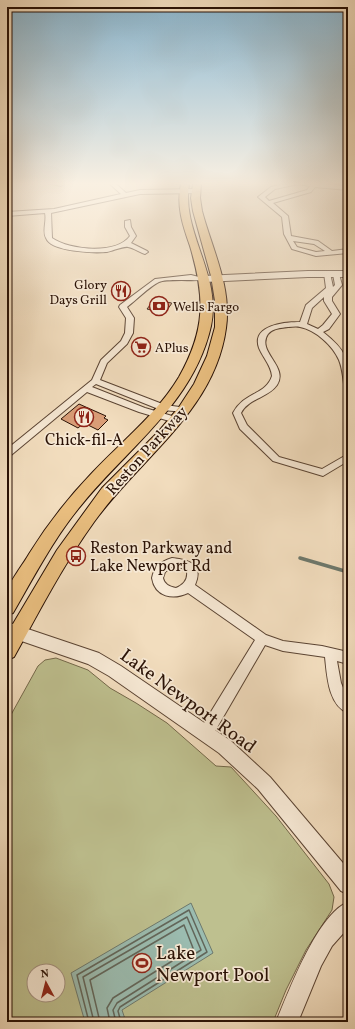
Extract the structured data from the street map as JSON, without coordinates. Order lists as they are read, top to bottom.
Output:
{
  "streets": {
    "main road": ["Reston Parkway"],
    "street": ["Lake Newport Road"]
  },
  "crossings": [
    ["Reston Parkway", "Lake Newport Road"]
  ],
  "places": {
    "restaurant": ["Glory Days Grill", "Chick-fil-A"],
    "bank": ["Wells Fargo"],
    "supermarket": ["APlus"],
    "bus stop": ["Reston Parkway and Lake Newport Rd"],
    "sports": ["Lake Newport Pool"]
  },
  "north": "top"
}
